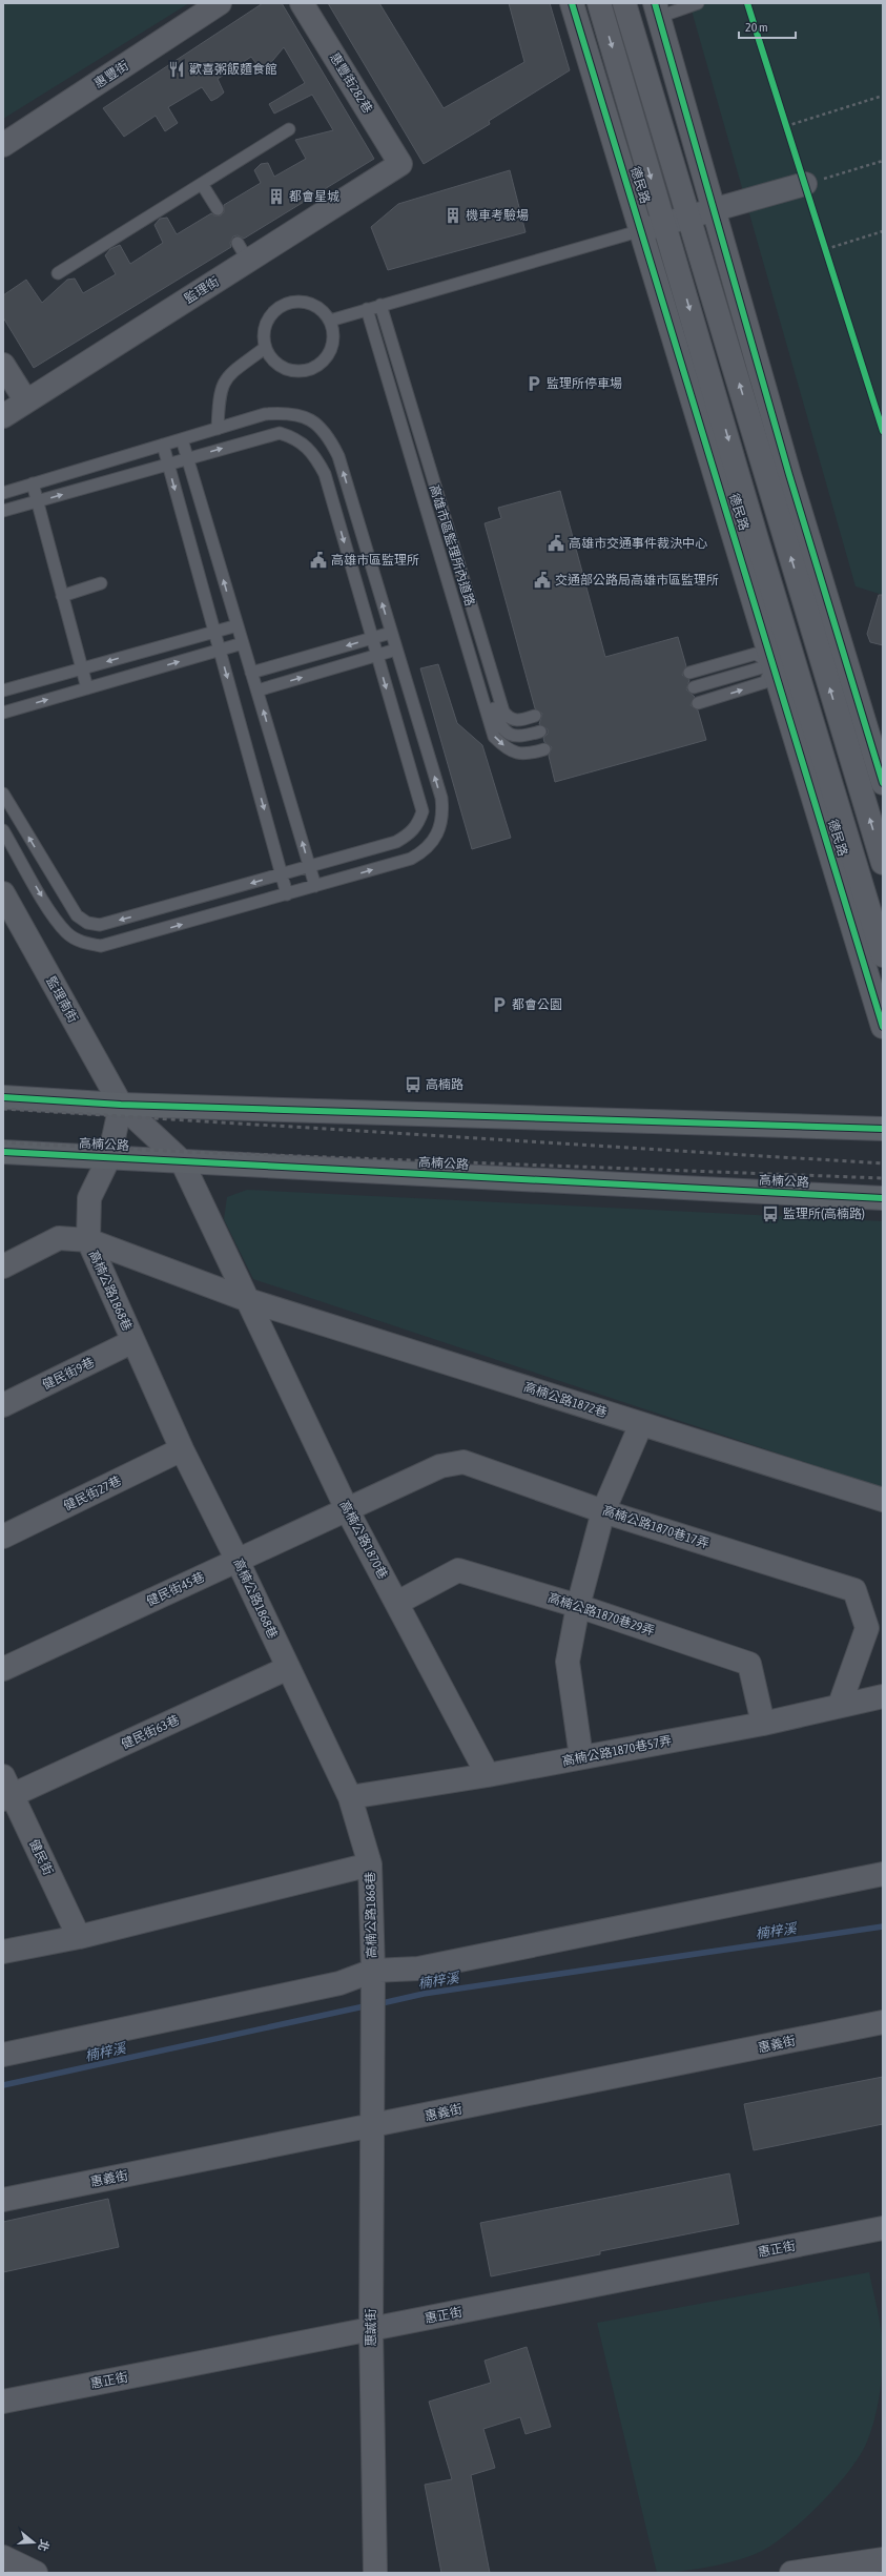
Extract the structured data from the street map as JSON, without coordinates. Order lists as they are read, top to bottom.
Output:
{
  "streets": {
    "main road": ["高楠公路"],
    "street": [
      "惠豐街",
      "惠豐街282巷",
      "德民路",
      "監理街",
      "監理南街",
      "高楠公路1868巷",
      "健民街9巷",
      "高楠公路1872巷",
      "健民街27巷",
      "高楠公路1870巷17弄",
      "高楠公路1870巷",
      "健民街45巷",
      "高楠公路1870巷29弄",
      "健民街63巷",
      "高楠公路1870巷57弄",
      "健民街",
      "惠義街",
      "惠正街",
      "惠誠街"
    ],
    "lane": ["高雄市區監理所內道路"]
  },
  "crossings": [
    ["惠豐街282巷", "監理街"],
    ["監理南街", "高楠公路"],
    ["監理南街", "高楠公路1870巷"],
    ["高楠公路", "高楠公路1870巷"],
    ["高楠公路1868巷", "健民街9巷"],
    ["高楠公路1868巷", "高楠公路1872巷"],
    ["高楠公路1868巷", "健民街27巷"],
    ["高楠公路1868巷", "健民街45巷"],
    ["高楠公路1868巷", "健民街63巷"],
    ["高楠公路1868巷", "高楠公路1870巷57弄"],
    ["高楠公路1868巷", "惠誠街"],
    ["高楠公路1872巷", "高楠公路1870巷"],
    ["高楠公路1870巷17弄", "高楠公路1870巷"],
    ["高楠公路1870巷17弄", "健民街45巷"],
    ["高楠公路1870巷17弄", "高楠公路1870巷57弄"],
    ["高楠公路1870巷", "健民街45巷"],
    ["高楠公路1870巷", "高楠公路1870巷29弄"],
    ["高楠公路1870巷", "高楠公路1870巷57弄"],
    ["高楠公路1870巷29弄", "高楠公路1870巷57弄"],
    ["健民街63巷", "健民街"],
    ["惠義街", "惠誠街"],
    ["惠正街", "惠誠街"]
  ],
  "water": ["楠梓溪"],
  "places": {
    "restaurant": ["歡喜粥飯麵食館"],
    "building": ["都會星城", "機車考驗場"],
    "parking": ["監理所停車場", "都會公園"],
    "public building": ["高雄市交通事件裁決中心", "高雄市區監理所", "交通部公路局高雄市區監理所"],
    "bus stop": ["高楠路", "監理所(高楠路)"]
  },
  "scale_bar": "20 m",
  "north": "right"
}
